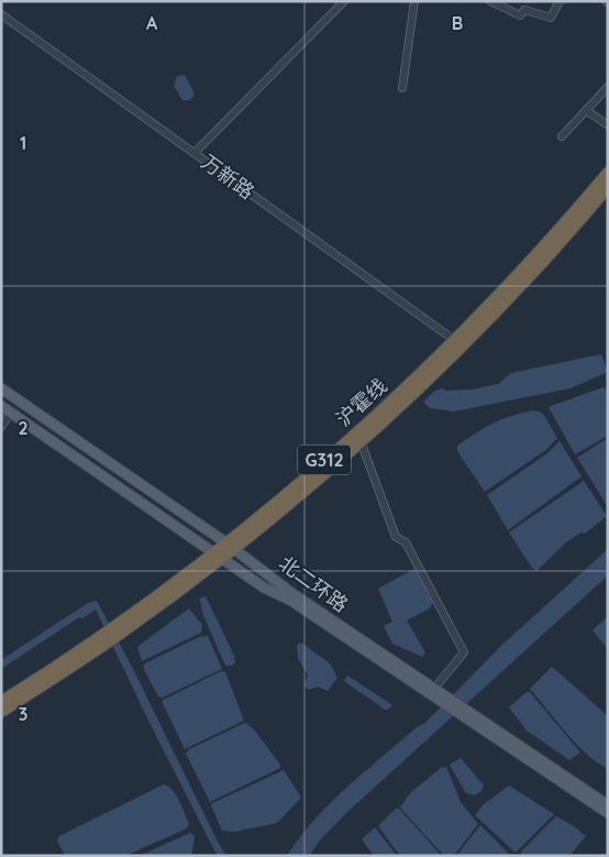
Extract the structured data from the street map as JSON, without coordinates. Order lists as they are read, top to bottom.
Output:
{
  "streets": {
    "highway": ["沪霍线", "G312"],
    "main road": ["北二环路"],
    "street": ["万新路"]
  },
  "crossings": [
    ["万新路", "沪霍线"],
    ["沪霍线", "北二环路"]
  ],
  "grid": {
    "columns": ["A", "B"],
    "rows": ["1", "2", "3"]
  }
}
